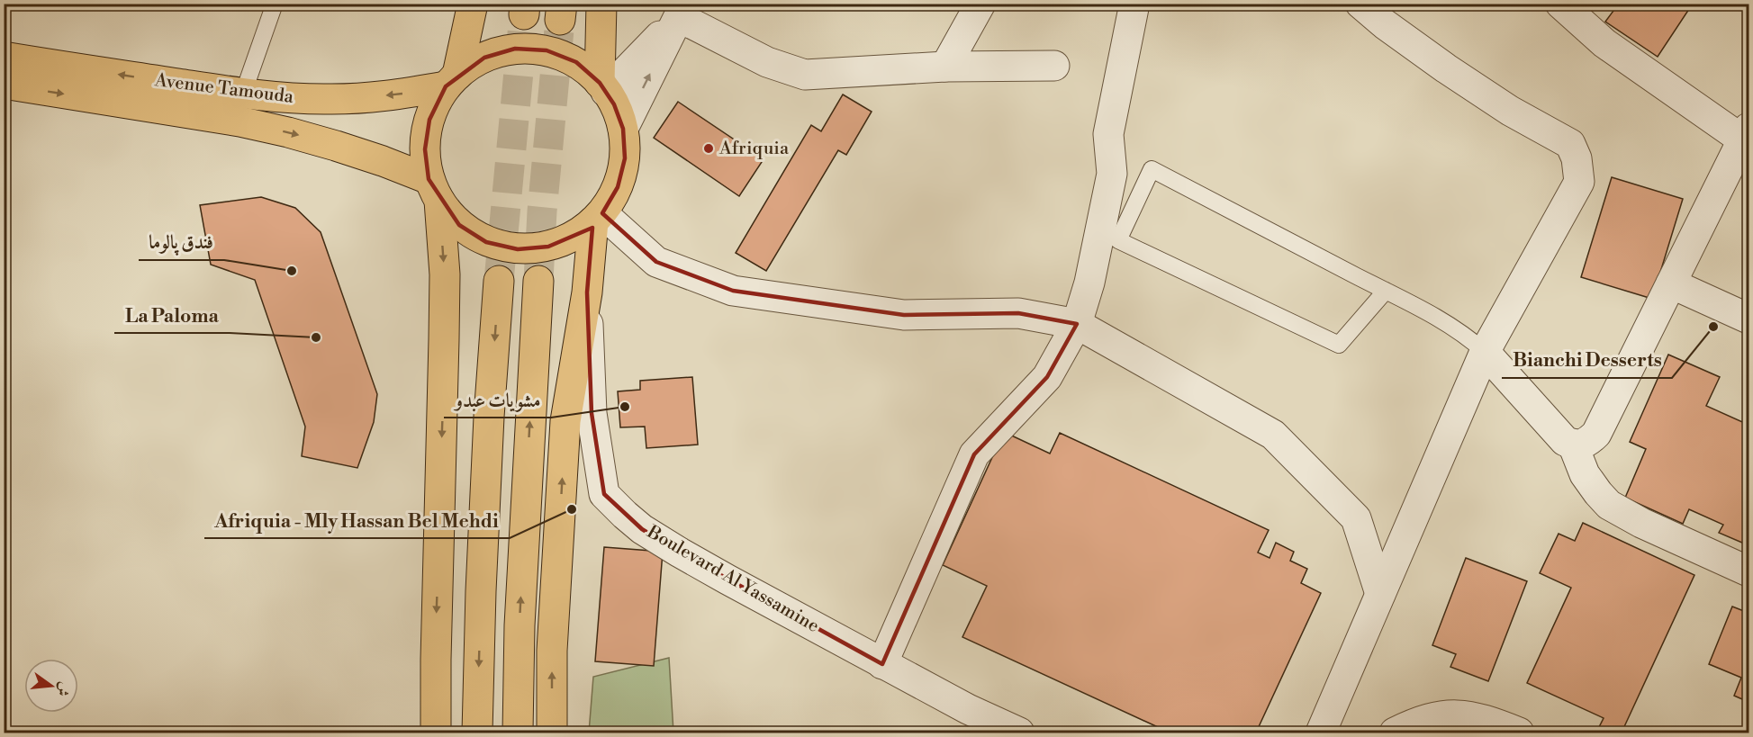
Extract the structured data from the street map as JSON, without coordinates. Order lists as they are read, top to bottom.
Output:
{
  "streets": {
    "highway": ["Avenue Tamouda"],
    "street": ["Boulevard Al Yassamine"]
  },
  "places": [
    "Afriquia",
    "فندق پالوما",
    "Bianchi Desserts",
    "La Paloma",
    "مشويات عبدو",
    "Afriquia - Mly Hassan Bel Mehdi"
  ],
  "north": "right"
}
